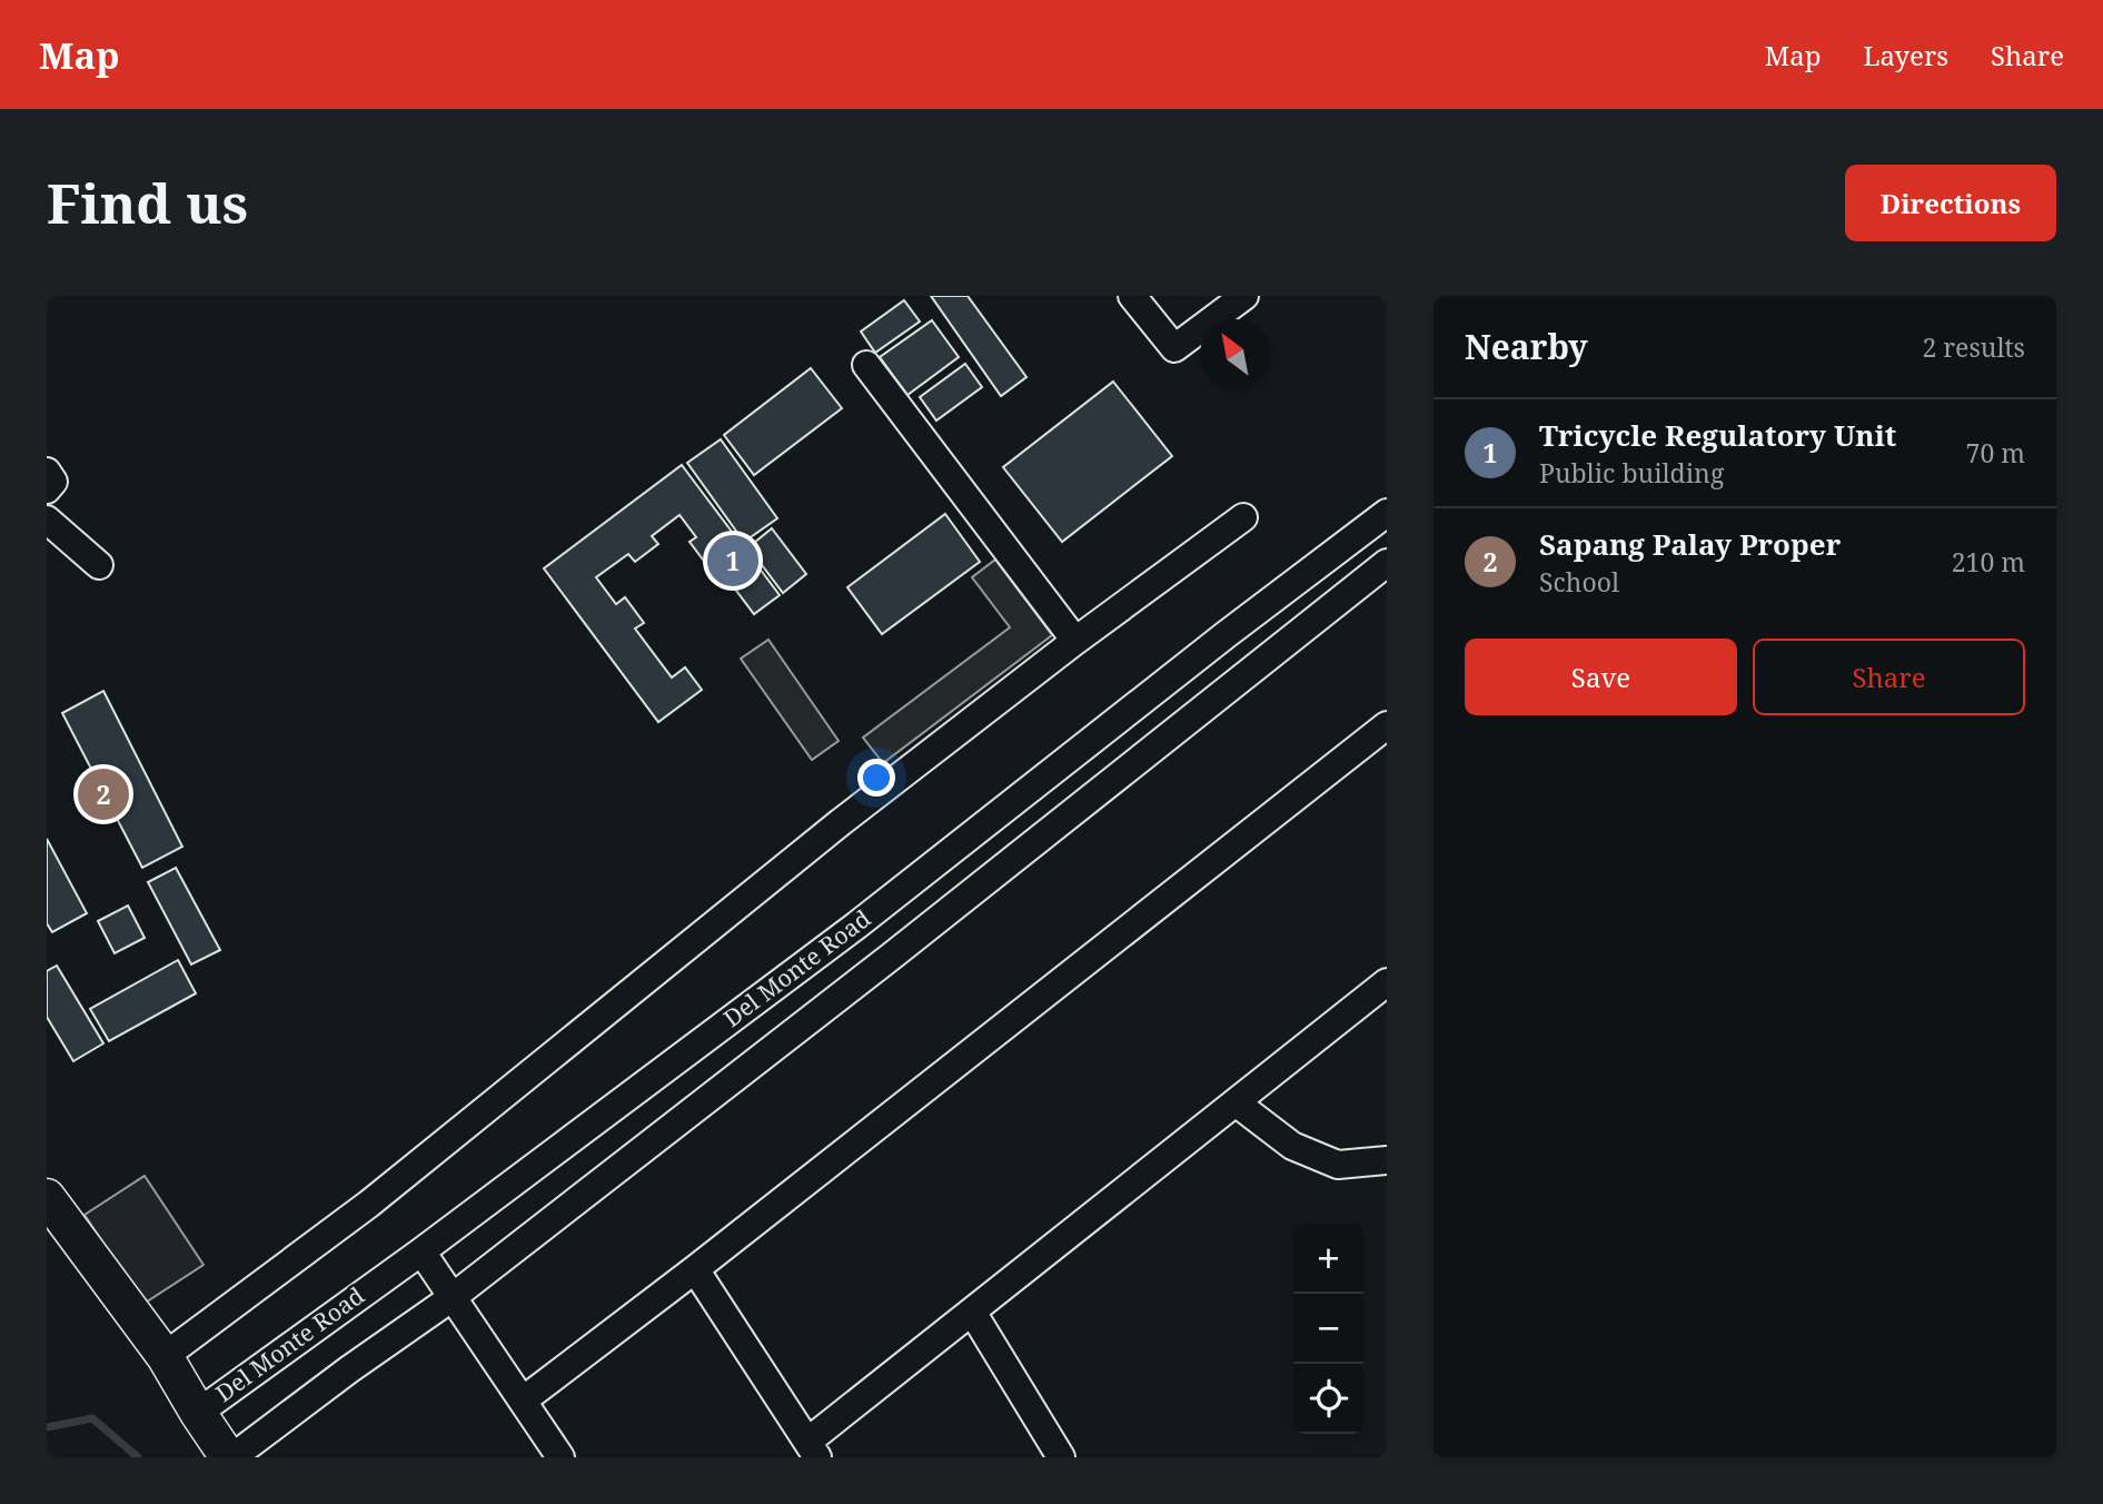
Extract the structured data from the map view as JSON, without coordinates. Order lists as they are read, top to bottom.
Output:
{
  "streets": {
    "street": ["Del Monte Road"]
  },
  "north": "top left",
  "page": {
    "header": "Map",
    "nav": ["Map", "Layers", "Share"],
    "buttons": [
      "Directions",
      ["Save", "Share"]
    ],
    "title": "Find us",
    "heading": ["Nearby", "2 results"],
    "list": [
      {
        "mark": "1",
        "name": "Tricycle Regulatory Unit",
        "note": "Public building",
        "value": "70 m"
      },
      {
        "mark": "2",
        "name": "Sapang Palay Proper",
        "note": "School",
        "value": "210 m"
      }
    ],
    "pins": ["1", "2"],
    "map_buttons": ["+", "−"]
  }
}
